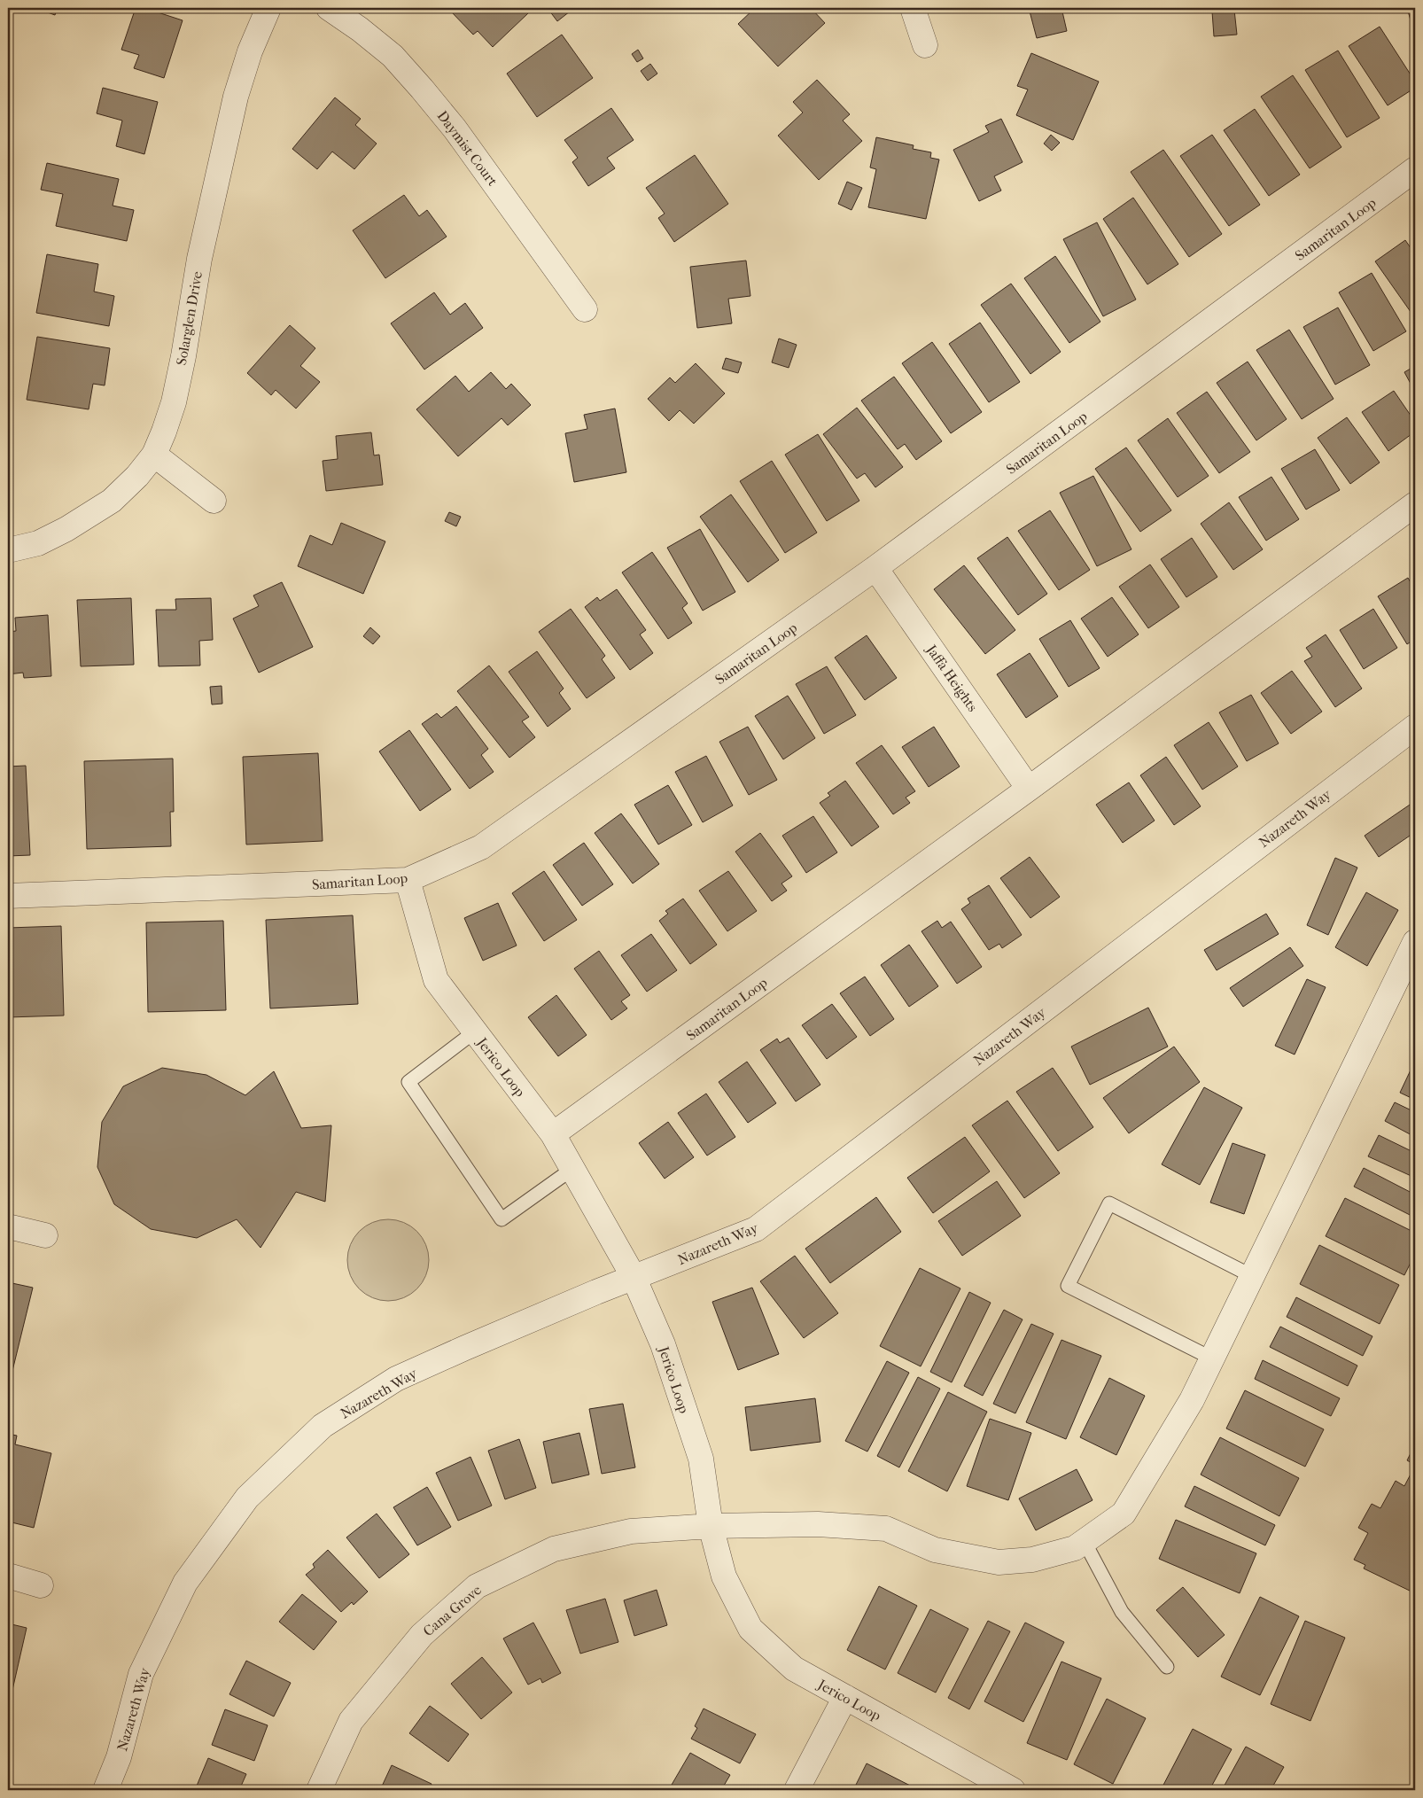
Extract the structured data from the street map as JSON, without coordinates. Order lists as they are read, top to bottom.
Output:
{
  "streets": {
    "street": [
      "Daymist Court",
      "Samaritan Loop",
      "Solarglen Drive",
      "Jaffa Heights",
      "Nazareth Way",
      "Jerico Loop",
      "Cana Grove"
    ]
  },
  "crossings": [
    ["Samaritan Loop", "Jaffa Heights"],
    ["Samaritan Loop", "Jerico Loop"],
    ["Nazareth Way", "Jerico Loop"],
    ["Jerico Loop", "Cana Grove"]
  ]
}
